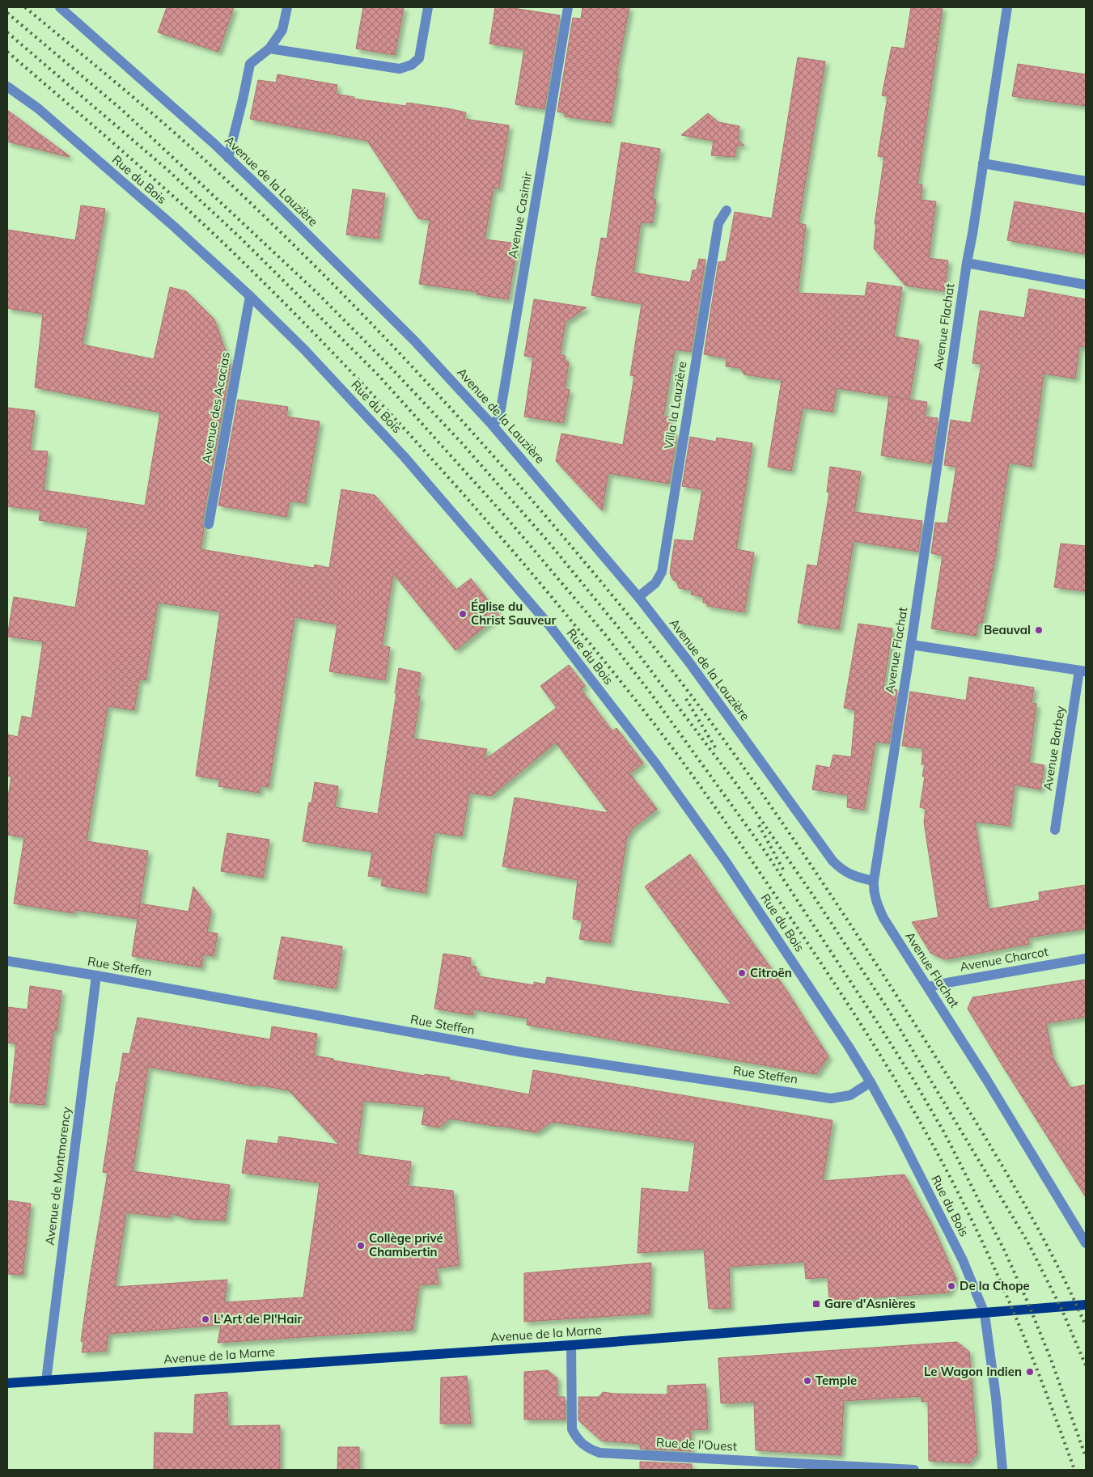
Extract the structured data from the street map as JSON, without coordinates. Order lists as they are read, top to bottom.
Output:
{
  "streets": {
    "main road": ["Avenue de la Marne"],
    "street": [
      "Rue du Bois",
      "Avenue de la Lauzière",
      "Avenue Casimir",
      "Avenue Flachat",
      "Villa la Lauzière",
      "Avenue des Acacias",
      "Avenue Barbey",
      "Avenue Charcot",
      "Rue Steffen",
      "Avenue de Montmorency",
      "Rue de l'Ouest"
    ]
  },
  "crossings": [
    ["Rue du Bois", "Avenue des Acacias"],
    ["Rue du Bois", "Rue Steffen"],
    ["Rue du Bois", "Avenue de la Marne"],
    ["Avenue de la Lauzière", "Avenue Casimir"],
    ["Avenue de la Lauzière", "Avenue Flachat"],
    ["Avenue de la Lauzière", "Villa la Lauzière"],
    ["Avenue Flachat", "Avenue Charcot"],
    ["Rue Steffen", "Avenue de Montmorency"],
    ["Avenue de Montmorency", "Avenue de la Marne"],
    ["Avenue de la Marne", "Rue de l'Ouest"]
  ],
  "places": {
    "other": [
      "Église du Christ Sauveur",
      "Beauval",
      "Citroën",
      "Collège privé Chambertin",
      "De la Chope",
      "L'Art de Pl'Hair",
      "Le Wagon Indien",
      "Temple"
    ],
    "transit": ["Gare d'Asnières"]
  }
}
